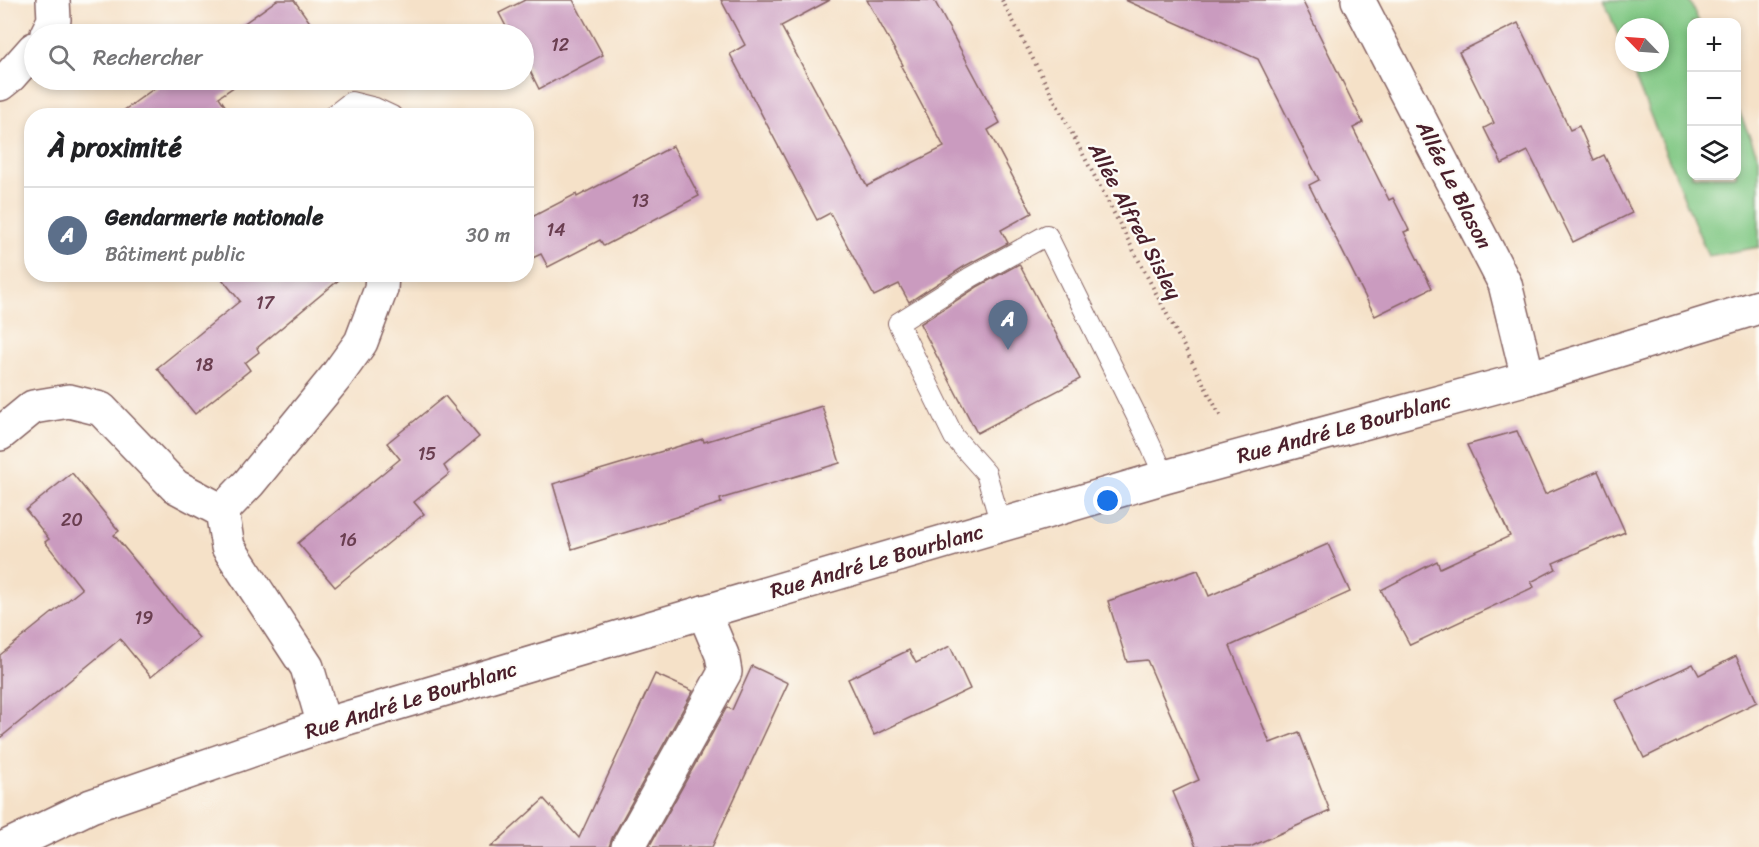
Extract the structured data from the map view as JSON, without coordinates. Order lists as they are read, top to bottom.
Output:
{
  "streets": {
    "street": ["Allée Le Blason", "Rue André Le Bourblanc"],
    "path": ["Allée Alfred Sisley"]
  },
  "crossings": [
    ["Allée Le Blason", "Rue André Le Bourblanc"],
    ["Allée Alfred Sisley", "Rue André Le Bourblanc"]
  ],
  "house_numbers": [
    "12",
    "13",
    "14",
    "17",
    "18",
    "15",
    "20",
    "16",
    "19"
  ],
  "north": "top left",
  "page": {
    "map_buttons": ["+", "−"],
    "search": "Rechercher",
    "heading": "À proximité",
    "list": [
      {
        "mark": "A",
        "name": "Gendarmerie nationale",
        "note": "Bâtiment public",
        "value": "30 m"
      }
    ],
    "pins": "A"
  }
}
